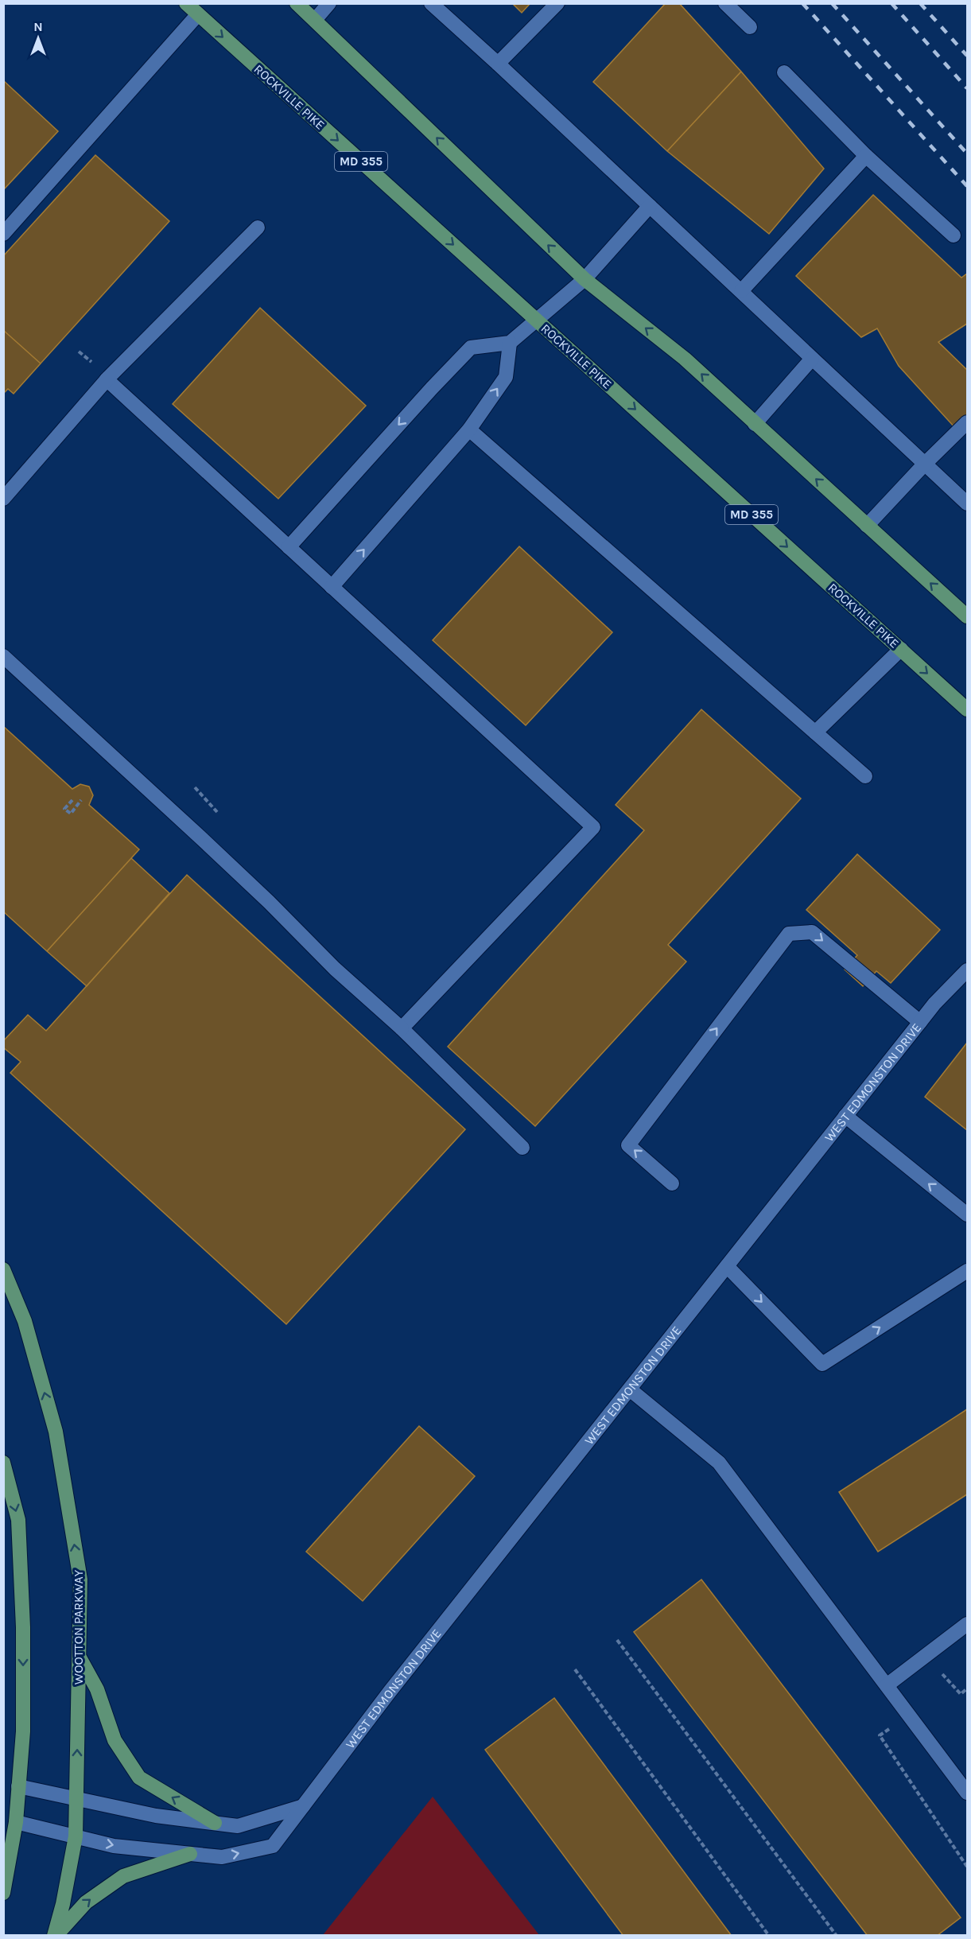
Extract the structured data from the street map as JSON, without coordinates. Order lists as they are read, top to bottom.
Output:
{
  "streets": {
    "main road": ["ROCKVILLE PIKE", "MD 355", "WOOTTON PARKWAY"],
    "street": ["WEST EDMONSTON DRIVE"]
  },
  "crossings": [
    ["WEST EDMONSTON DRIVE", "WOOTTON PARKWAY"]
  ],
  "north": "top"
}
